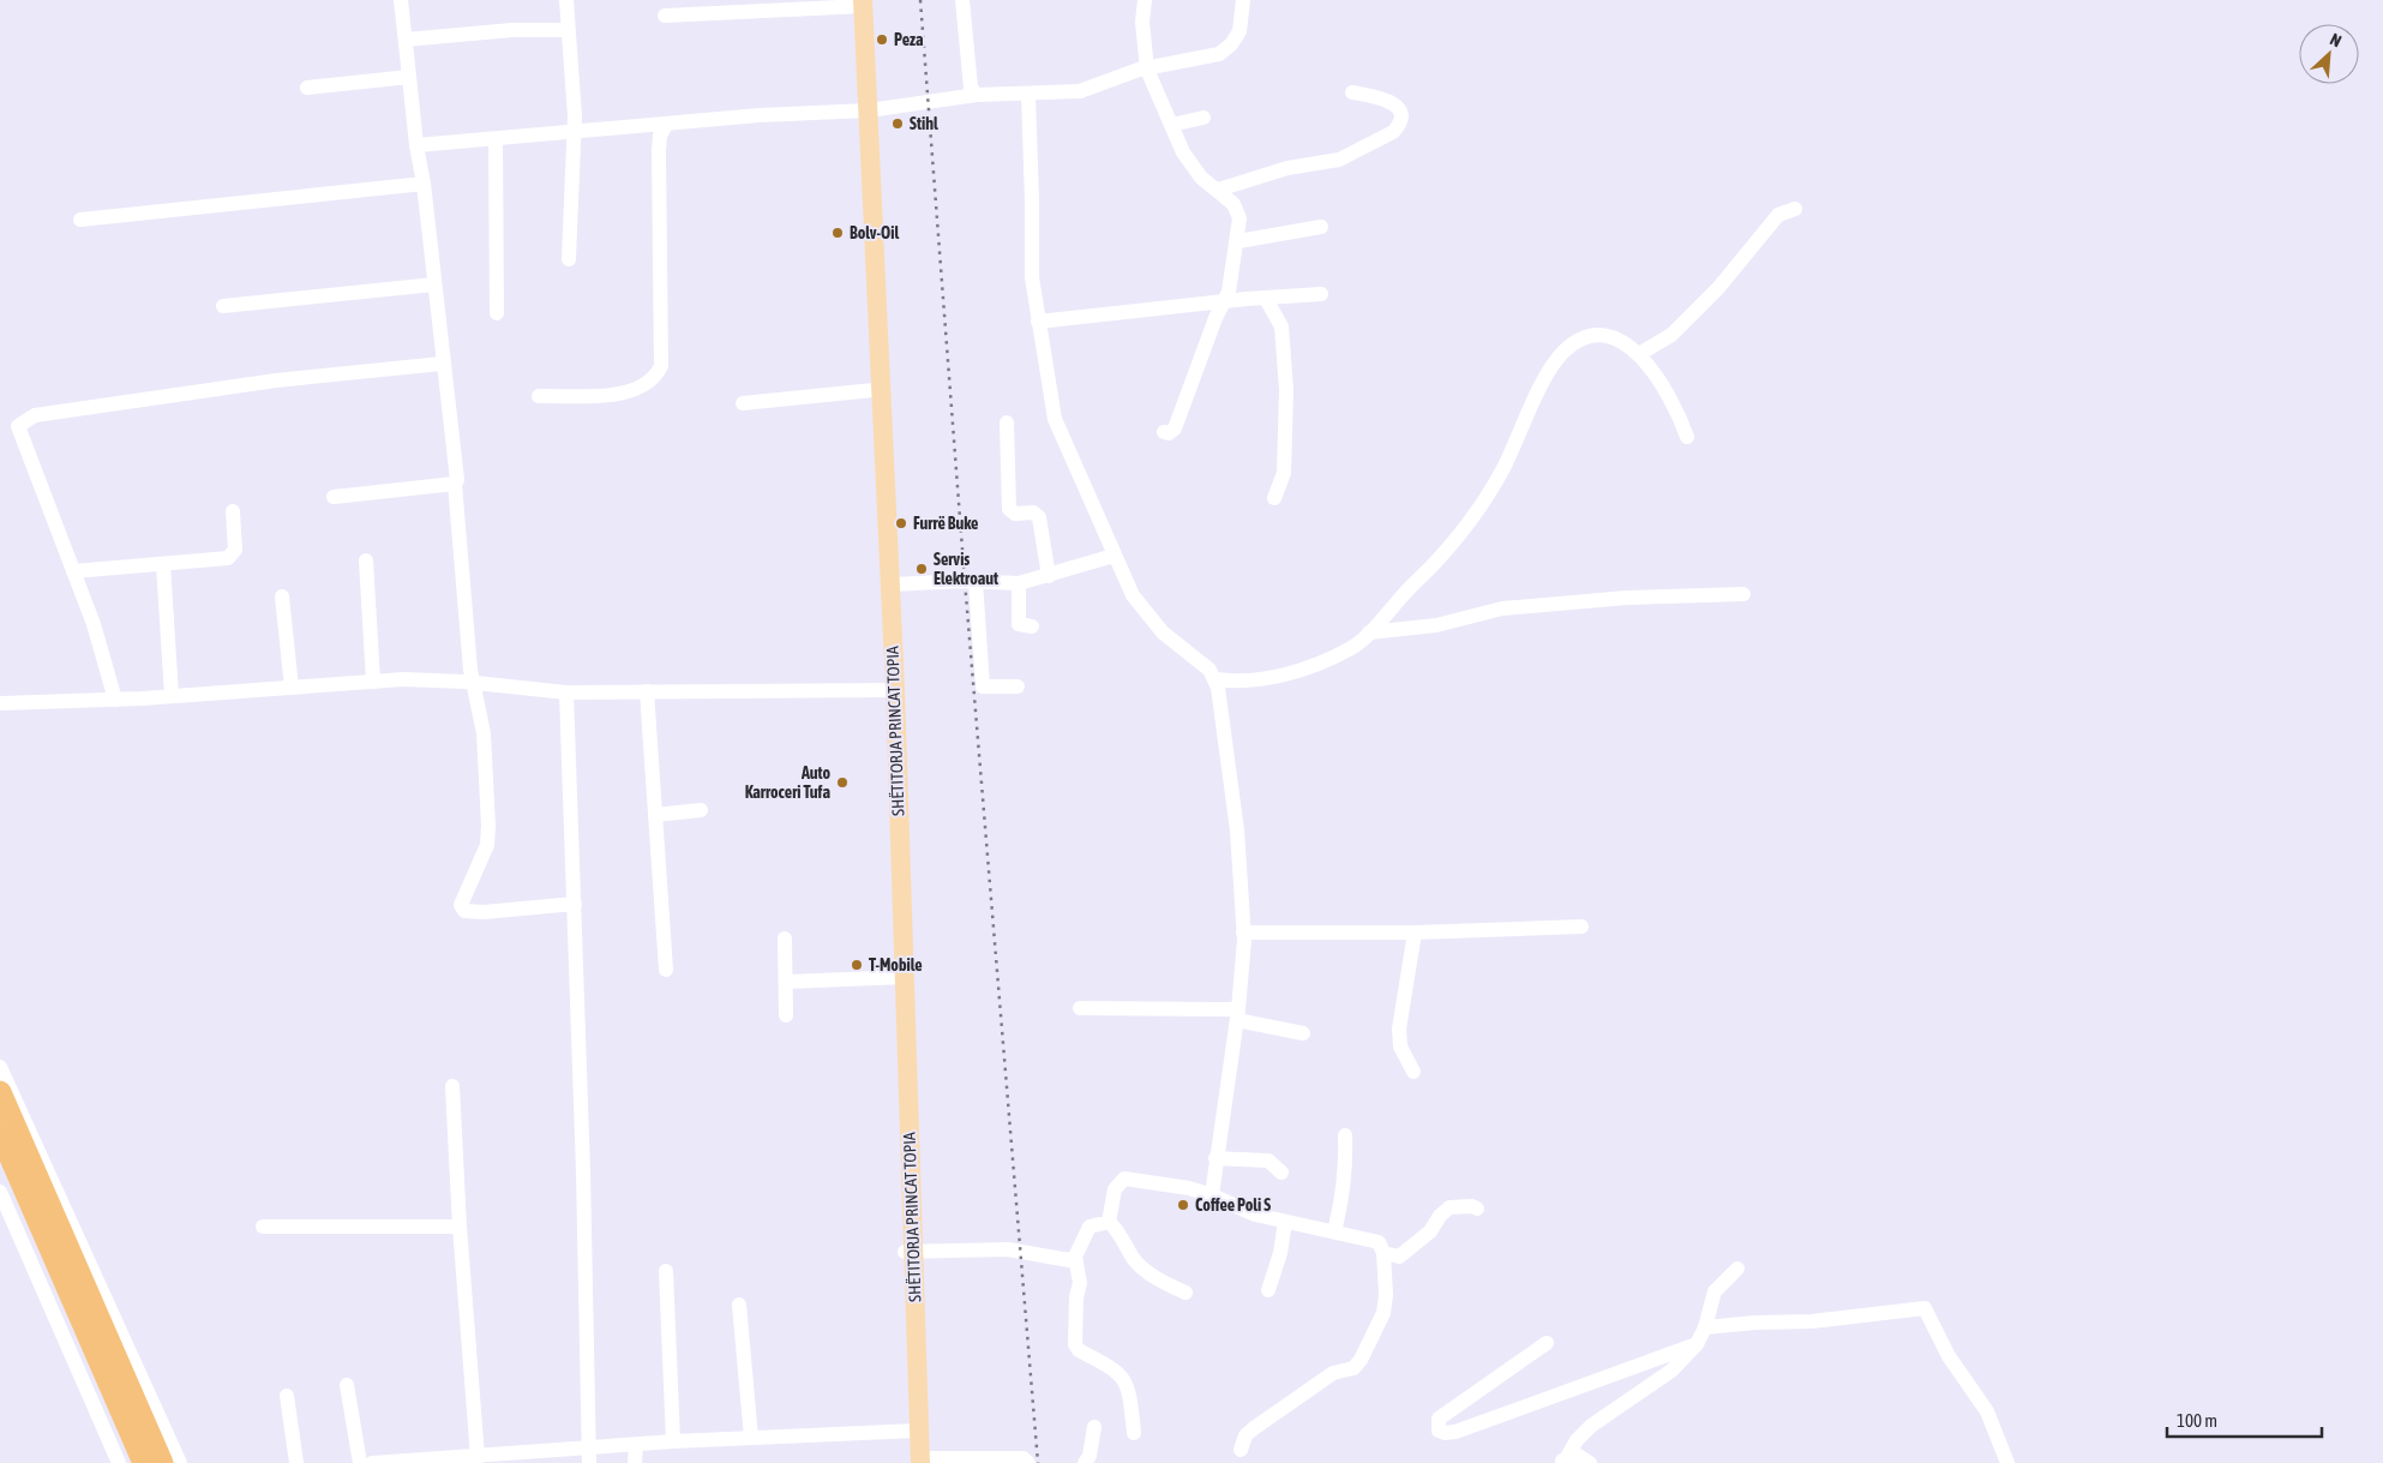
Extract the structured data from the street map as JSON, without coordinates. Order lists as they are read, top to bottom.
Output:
{
  "streets": {
    "main road": ["SHËTITORJA PRINCAT TOPIA"]
  },
  "places": [
    "Peza",
    "Stihl",
    "Bolv-Oil",
    "Furrë Buke",
    "Servis Elektroaut",
    "Auto Karroceri Tufa",
    "T-Mobile",
    "Coffee Poli S"
  ],
  "scale_bar": "100 m",
  "north": "top right"
}
